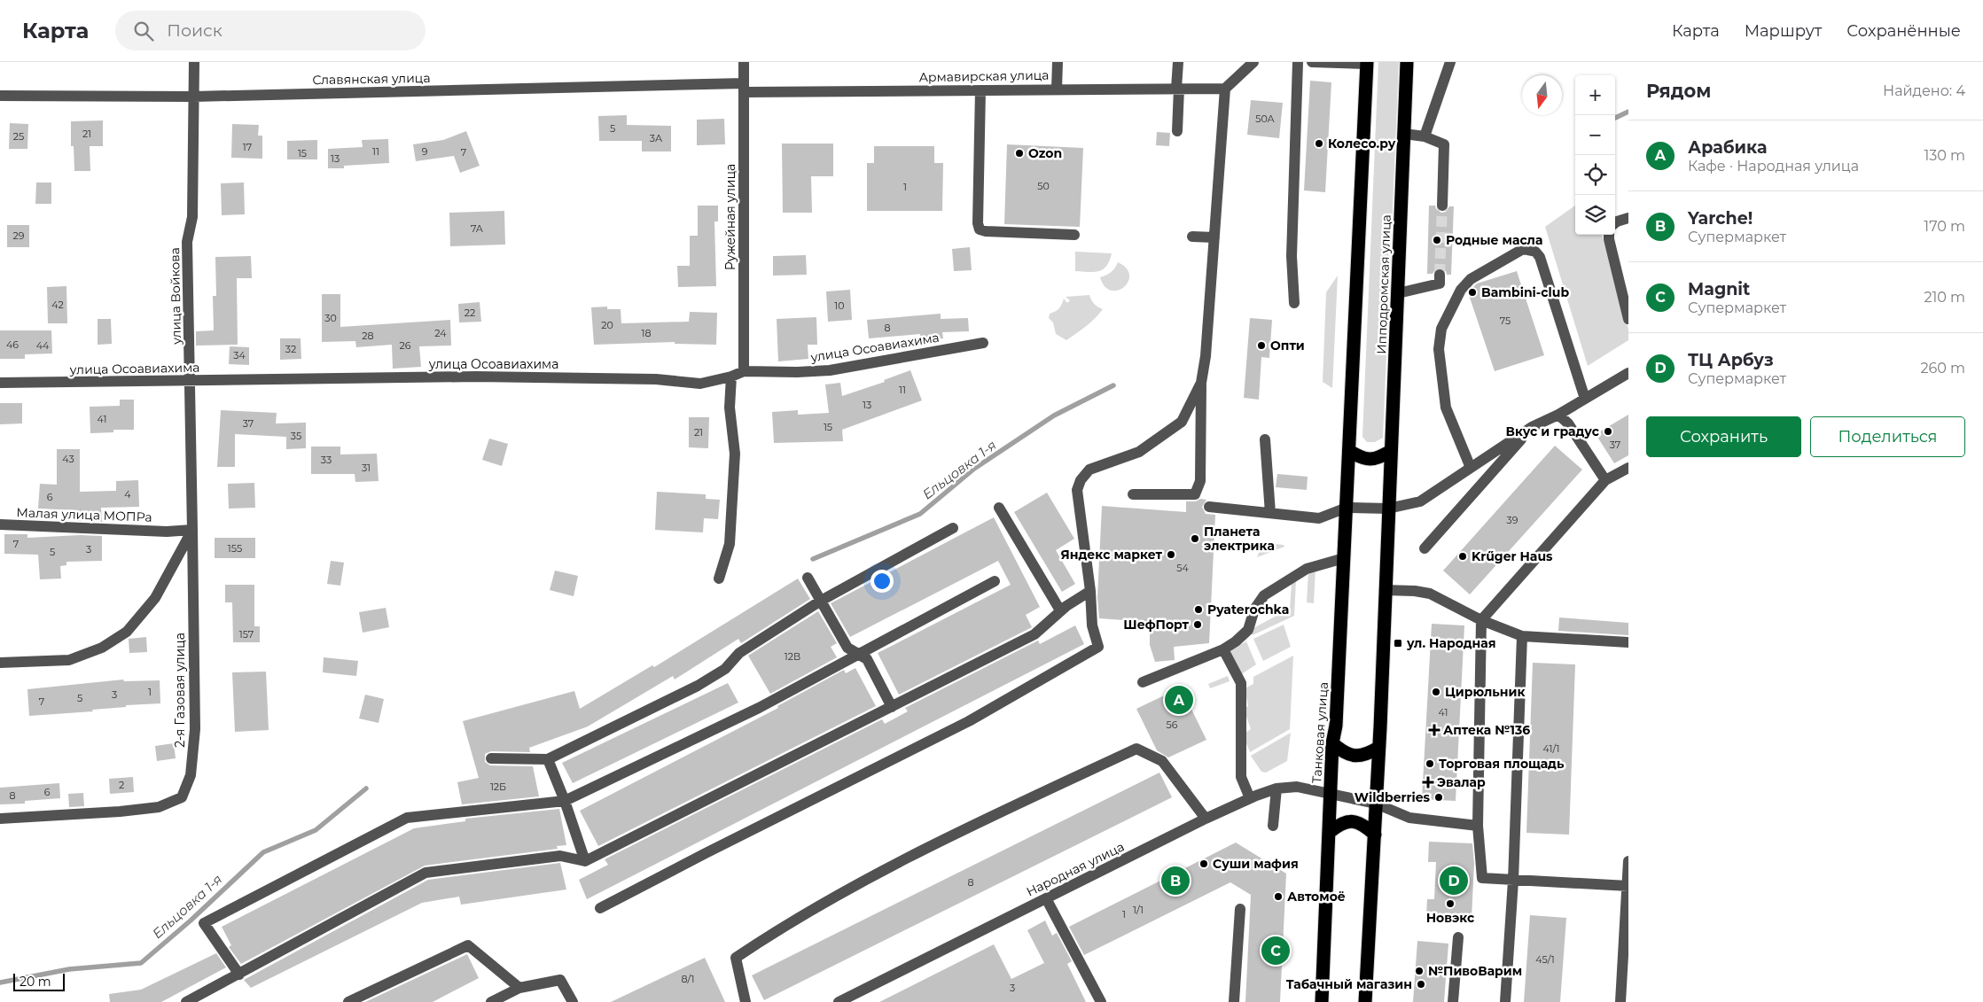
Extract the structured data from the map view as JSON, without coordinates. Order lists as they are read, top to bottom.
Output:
{
  "streets": {
    "highway": ["Ипподромская улица", "Танковая улица"],
    "street": [
      "Армавирская улица",
      "Славянская улица",
      "Ружейная улица",
      "улица Войкова",
      "улица Осоавиахима",
      "Малая улица МОПРа",
      "2-я Газовая улица",
      "Народная улица"
    ]
  },
  "crossings": [
    ["Армавирская улица", "Славянская улица"],
    ["Армавирская улица", "Ружейная улица"],
    ["Славянская улица", "Ружейная улица"],
    ["Славянская улица", "улица Войкова"],
    ["Ружейная улица", "улица Осоавиахима"],
    ["улица Войкова", "улица Осоавиахима"],
    ["улица Войкова", "Малая улица МОПРа"],
    ["улица Войкова", "2-я Газовая улица"],
    ["Малая улица МОПРа", "2-я Газовая улица"],
    ["Танковая улица", "Народная улица"]
  ],
  "water": ["Ельцовка 1-я"],
  "places": {
    "other": [
      "Колесо.ру",
      "Ozon",
      "Родные масла",
      "Bambini-club",
      "Опти",
      "Вкус и градус",
      "Планета электрика",
      "Яндекс маркет",
      "Krűger Haus",
      "Pyaterochka",
      "ШефПорт",
      "Цирюльник",
      "Торговая площадь",
      "Wildberries",
      "Суши мафия",
      "Автомоё",
      "Новэкс",
      "№ПивоВарим",
      "Табачный магазин"
    ],
    "transit": ["ул. Народная"],
    "health": ["Аптека №136", "Эвалар"]
  },
  "house_numbers": [
    "50А",
    "5",
    "21",
    "25",
    "3А",
    "17",
    "11",
    "9",
    "7",
    "15",
    "13",
    "50",
    "1",
    "7А",
    "29",
    "42",
    "10",
    "22",
    "30",
    "75",
    "20",
    "8",
    "24",
    "18",
    "28",
    "46",
    "44",
    "26",
    "32",
    "34",
    "11",
    "13",
    "41",
    "37",
    "15",
    "21",
    "35",
    "37",
    "43",
    "33",
    "31",
    "4",
    "6",
    "39",
    "7",
    "155",
    "3",
    "5",
    "54",
    "157",
    "12В",
    "1",
    "3",
    "5",
    "7",
    "41",
    "56",
    "41/1",
    "2",
    "12Б",
    "6",
    "8",
    "8",
    "1/1",
    "1",
    "45/1",
    "8/1",
    "3"
  ],
  "scale_bar": "20 m",
  "north": "bottom",
  "page": {
    "header": "Карта",
    "search": "Поиск",
    "nav": ["Карта", "Маршрут", "Сохранённые"],
    "heading": ["Рядом", "Найдено: 4"],
    "map_buttons": ["+", "−"],
    "list": [
      {
        "mark": "A",
        "name": "Арабика",
        "note": "Кафе · Народная улица",
        "value": "130 m"
      },
      {
        "mark": "B",
        "name": "Yarche!",
        "note": "Супермаркет",
        "value": "170 m"
      },
      {
        "mark": "C",
        "name": "Magnit",
        "note": "Супермаркет",
        "value": "210 m"
      },
      {
        "mark": "D",
        "name": "ТЦ Арбуз",
        "note": "Супермаркет",
        "value": "260 m"
      }
    ],
    "buttons": ["Сохранить", "Поделиться"],
    "pins": [
      "A",
      "B",
      "D",
      "C"
    ],
    "scale": "20 m"
  }
}
